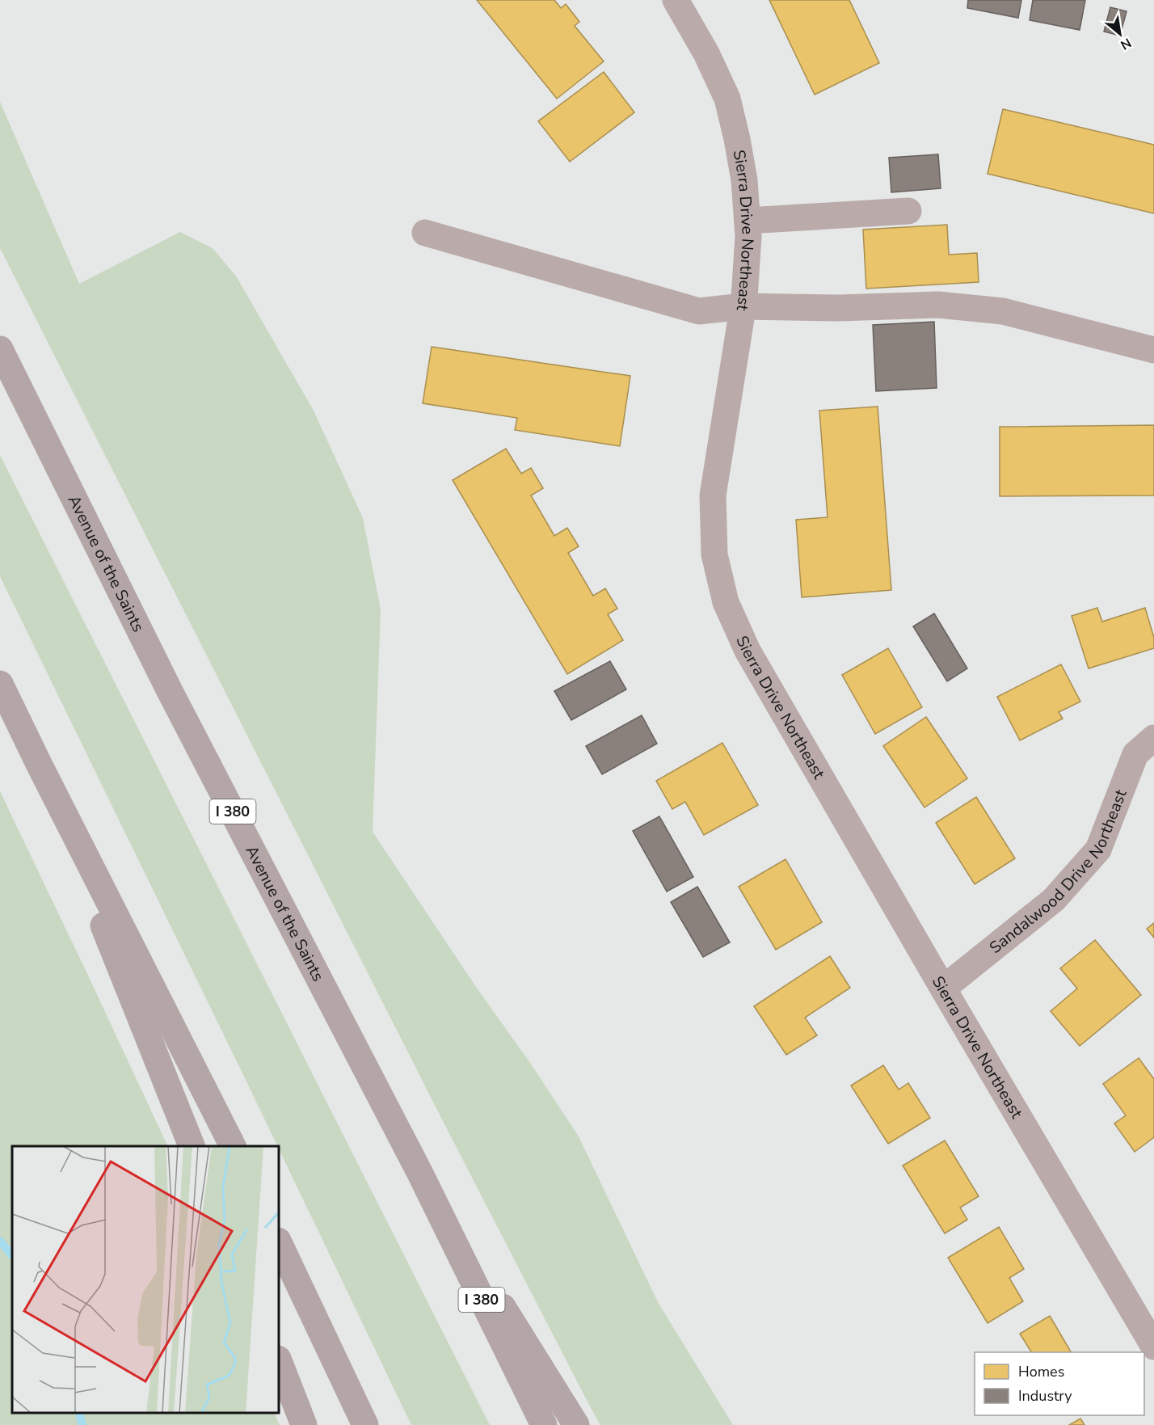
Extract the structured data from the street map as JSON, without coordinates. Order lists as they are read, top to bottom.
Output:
{
  "streets": {
    "highway": ["Avenue of the Saints", "I 380"],
    "street": ["Sierra Drive Northeast", "Sandalwood Drive Northeast"]
  },
  "crossings": [
    ["Sierra Drive Northeast", "Sandalwood Drive Northeast"]
  ],
  "legend": ["Homes", "Industry"],
  "north": "bottom right"
}
